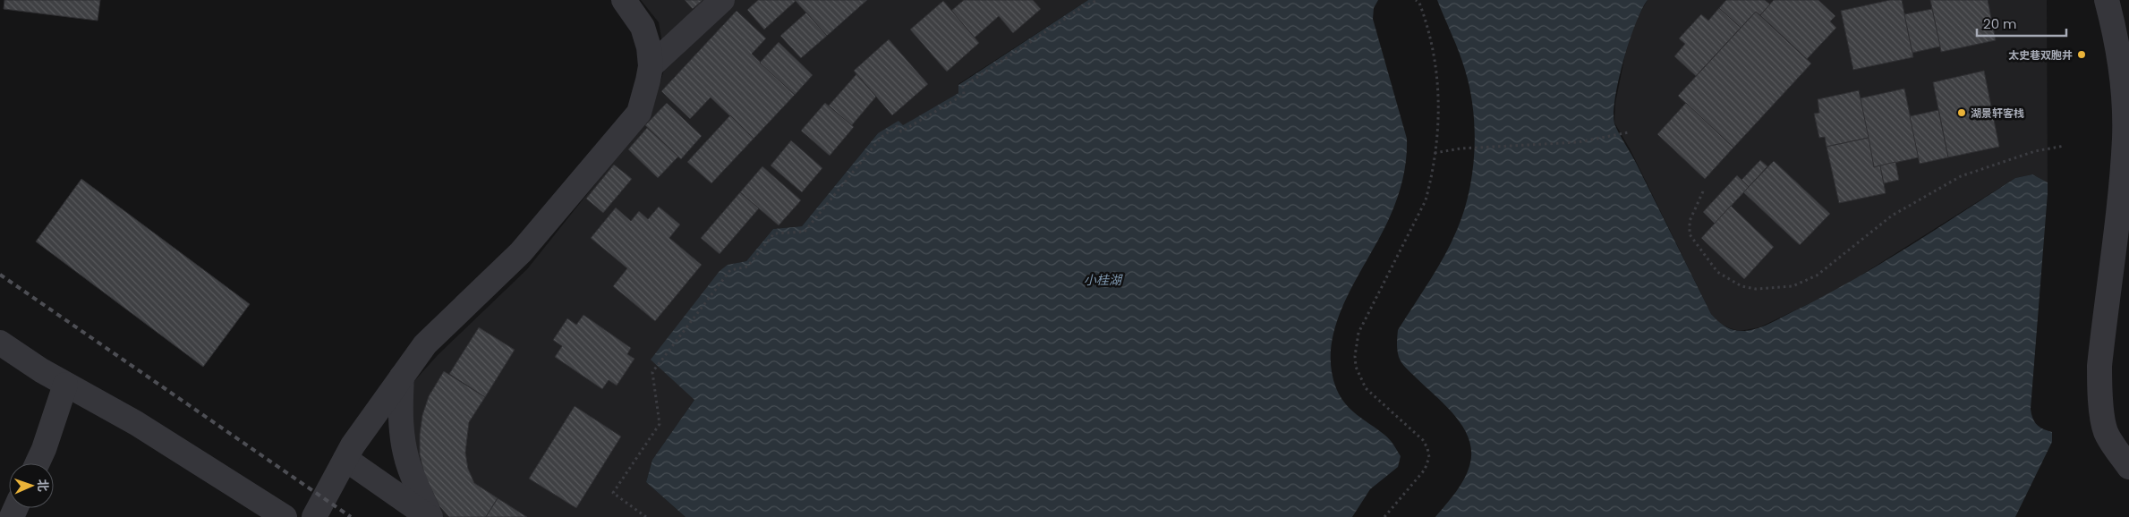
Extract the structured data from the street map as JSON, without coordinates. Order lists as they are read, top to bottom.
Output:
{
  "water": ["小桂湖"],
  "places": ["太史巷双胞井", "湖景轩客栈"],
  "scale_bar": "20 m",
  "north": "right"
}
